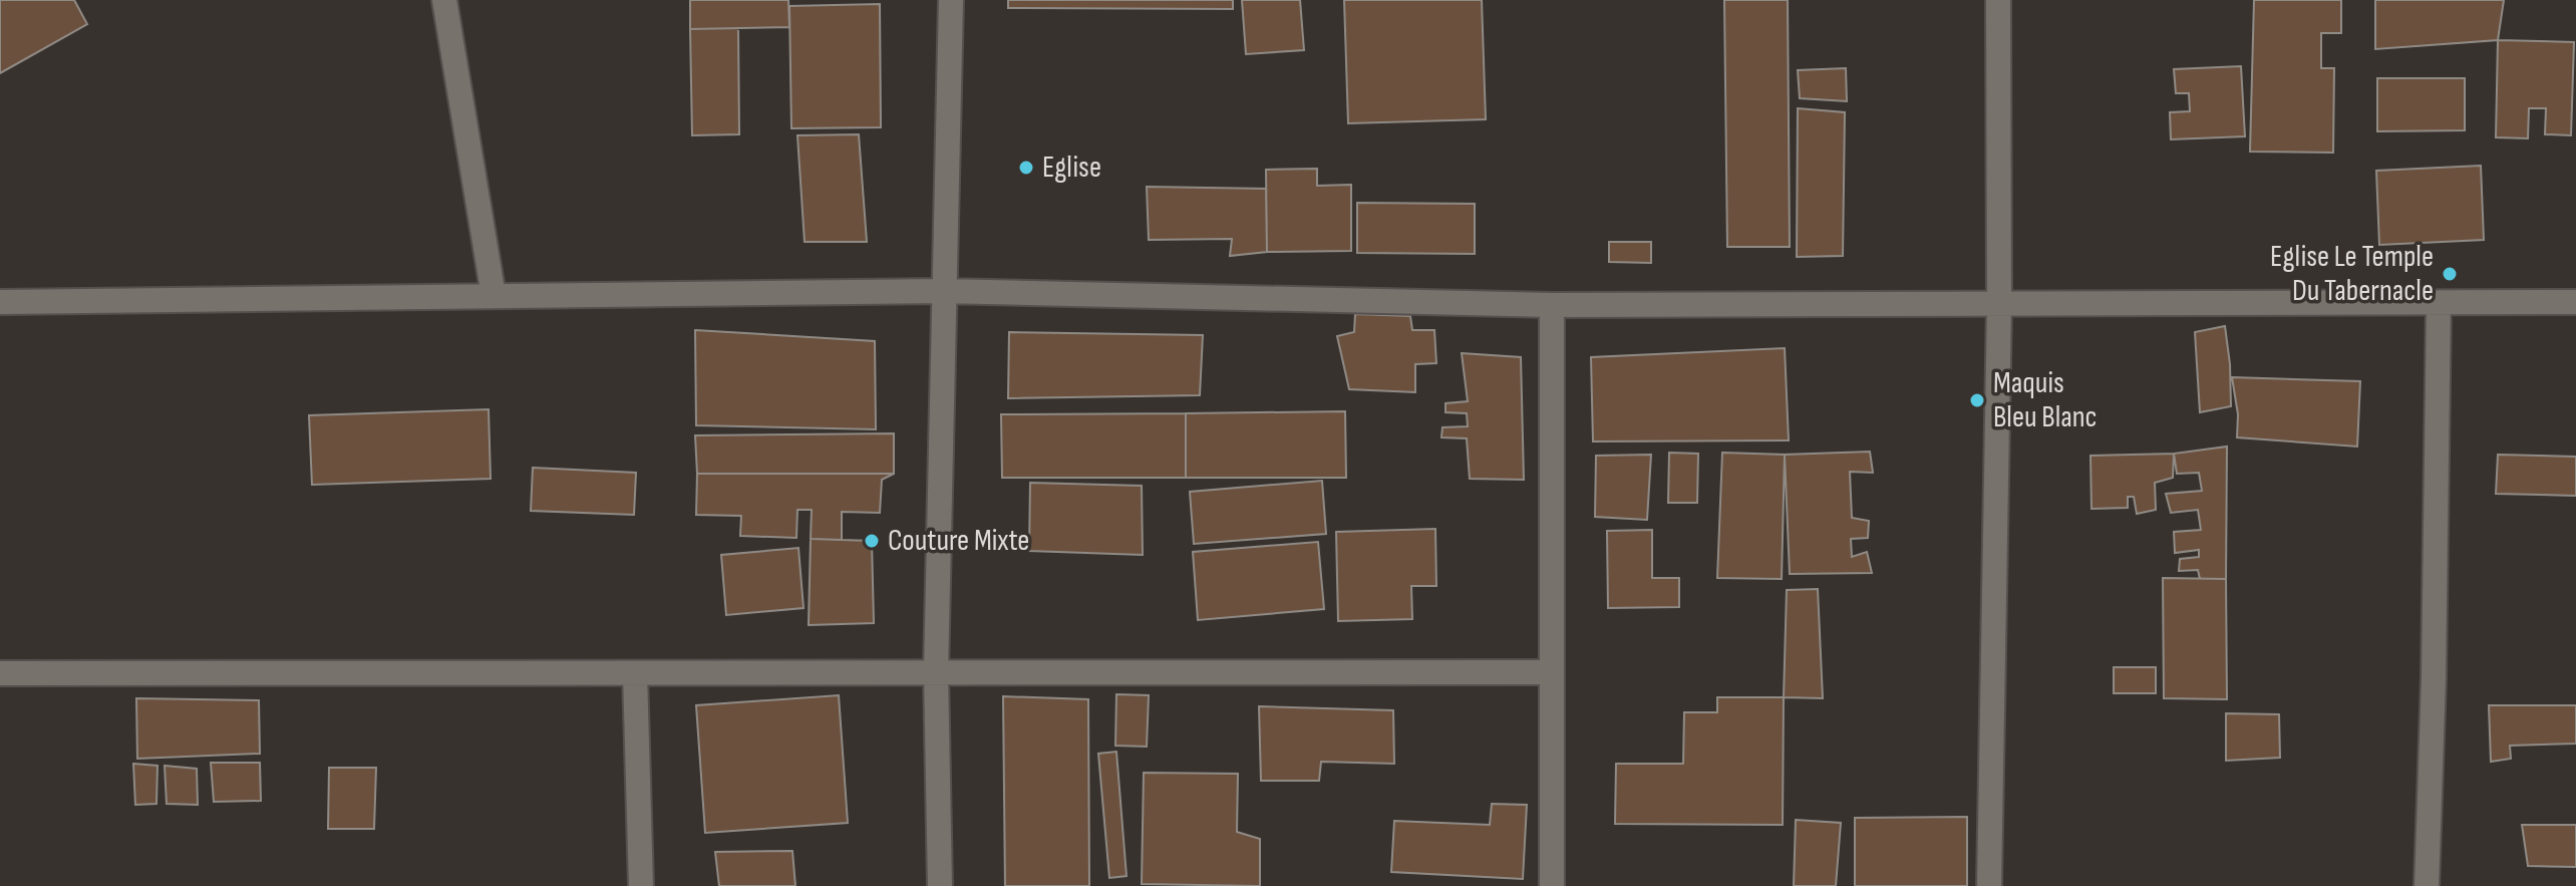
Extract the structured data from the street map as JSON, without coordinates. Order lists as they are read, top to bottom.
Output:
{
  "places": [
    "Eglise",
    "Eglise Le Temple Du Tabernacle",
    "Maquis Bleu Blanc",
    "Couture Mixte"
  ]
}
